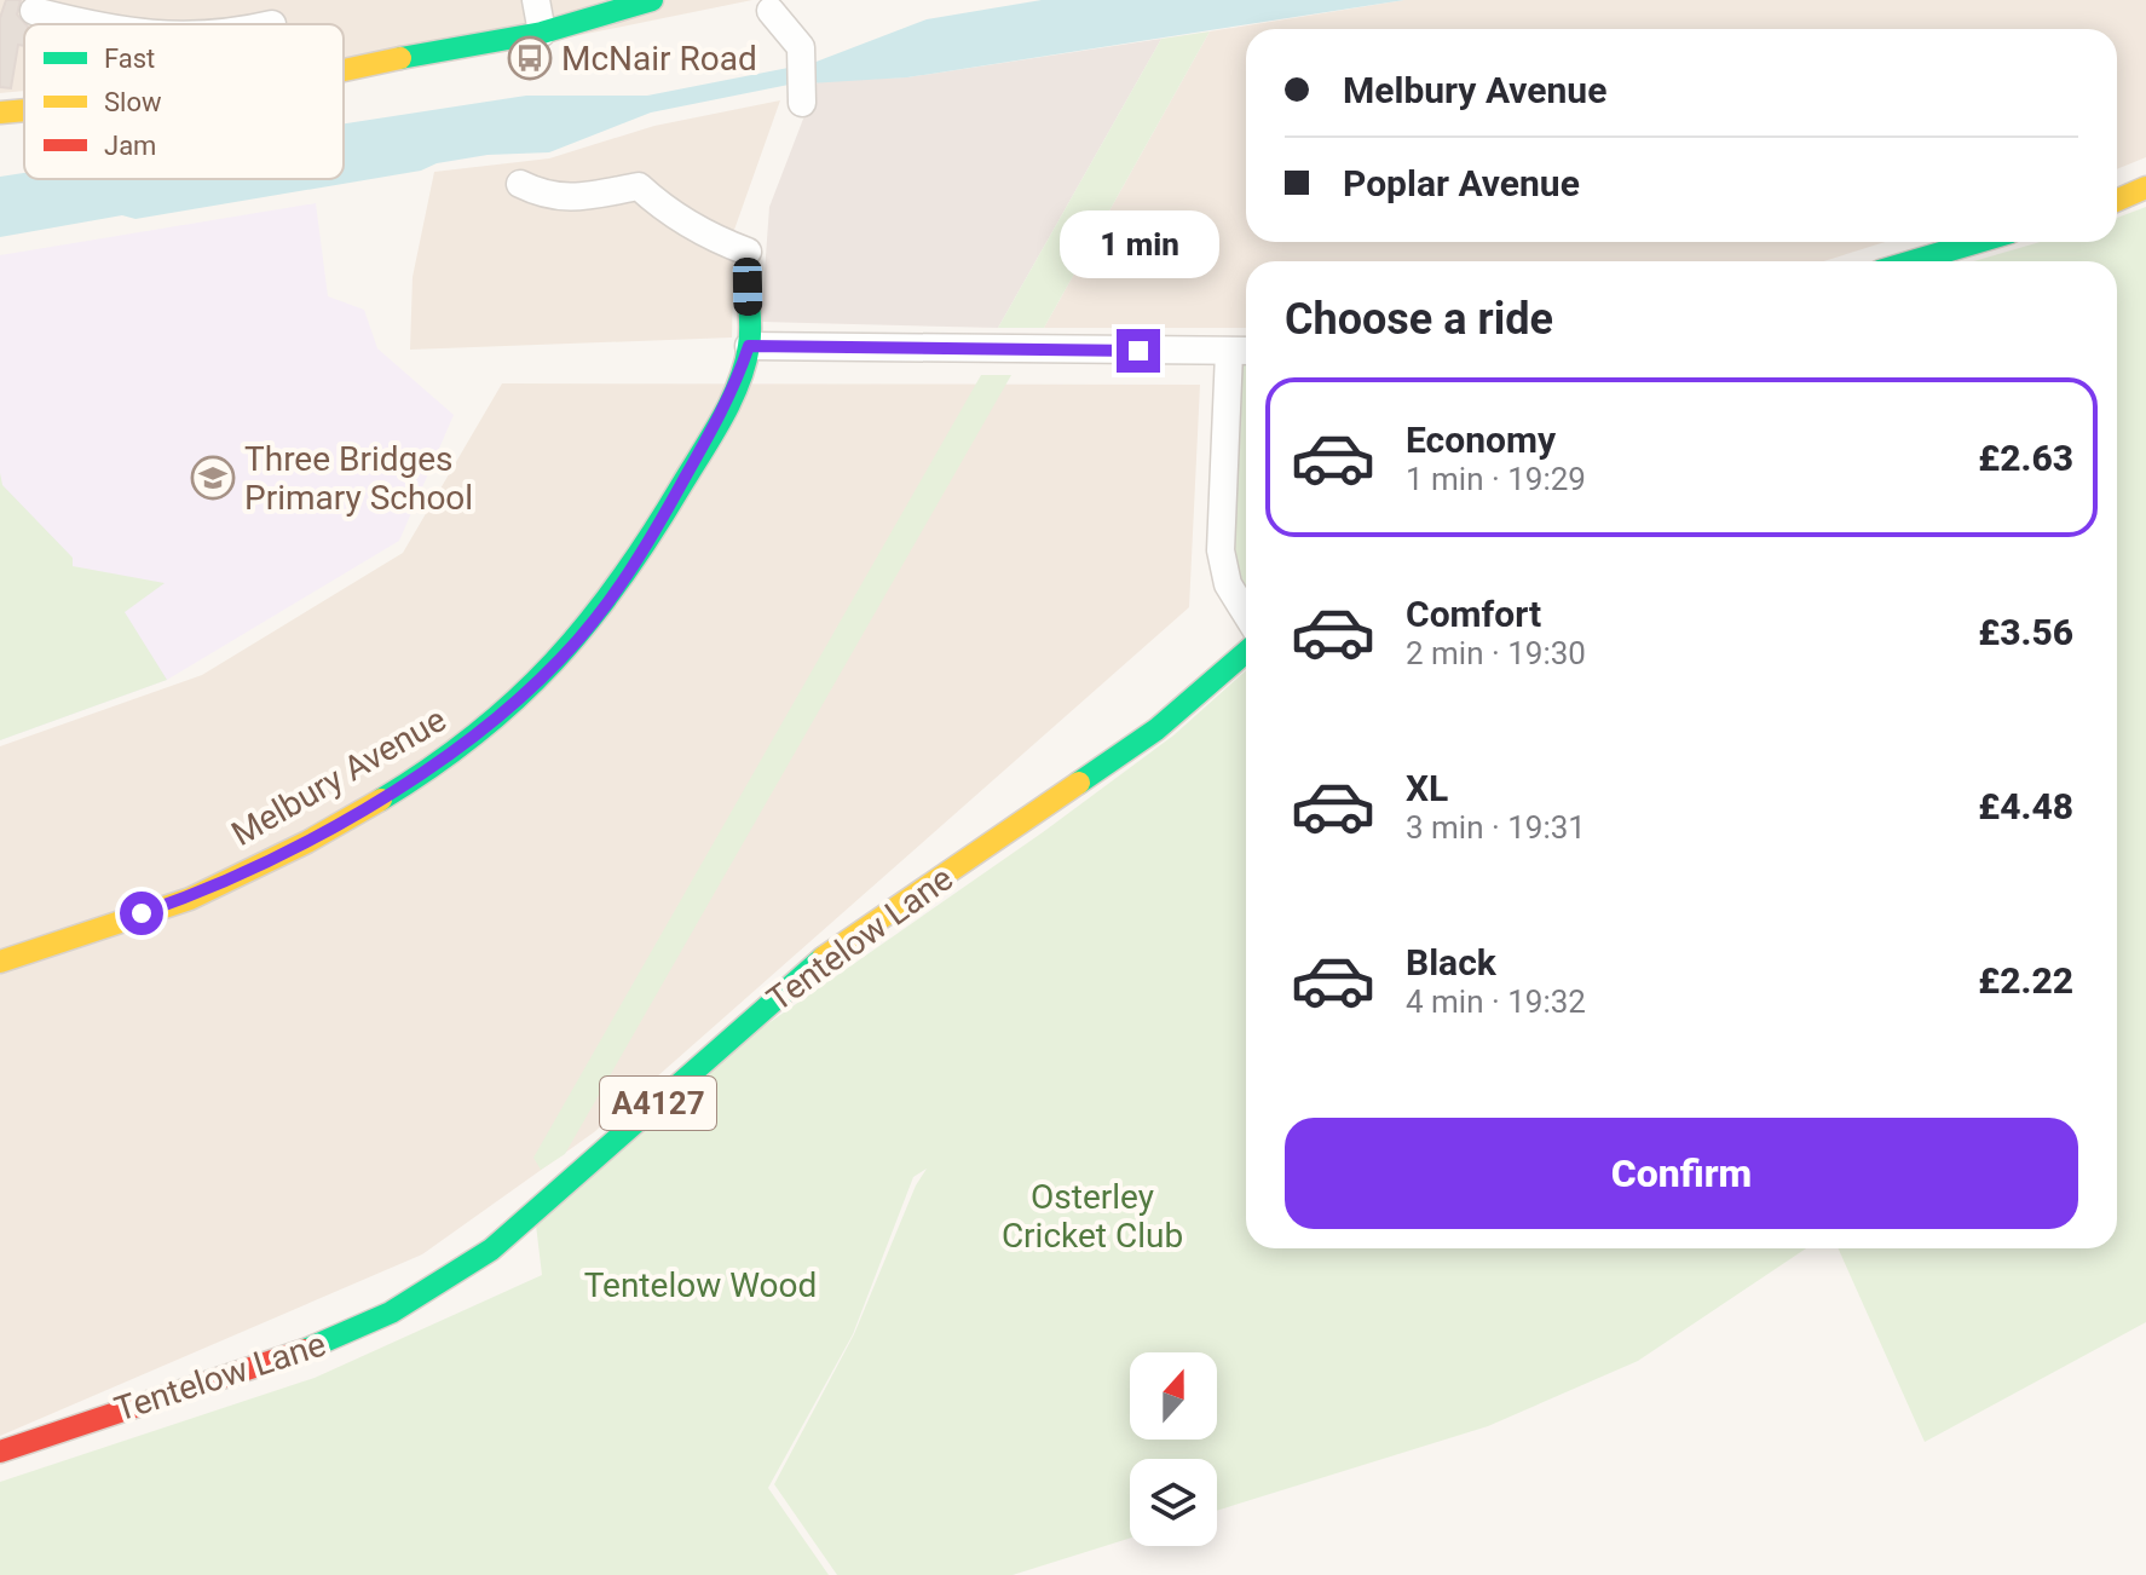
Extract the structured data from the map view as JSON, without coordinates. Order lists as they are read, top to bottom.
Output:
{
  "streets": {
    "street": ["Melbury Avenue", "Tentelow Lane", "A4127"]
  },
  "parks": ["Osterley Cricket Club", "Tentelow Wood"],
  "places": {
    "bus stop": ["McNair Road"],
    "school or university": ["Three Bridges Primary School"]
  },
  "legend": ["Fast", "Slow", "Jam"],
  "north": "top",
  "page": {
    "banner": ["Melbury Avenue", "Poplar Avenue"],
    "bubble": "1 min",
    "heading": "Choose a ride",
    "list": [
      {
        "name": "Economy",
        "note": "1 min · 19:29",
        "value": "£2.63"
      },
      {
        "name": "Comfort",
        "note": "2 min · 19:30",
        "value": "£3.56"
      },
      {
        "name": "XL",
        "note": "3 min · 19:31",
        "value": "£4.48"
      },
      {
        "name": "Black",
        "note": "4 min · 19:32",
        "value": "£2.22"
      }
    ],
    "buttons": "Confirm"
  }
}
